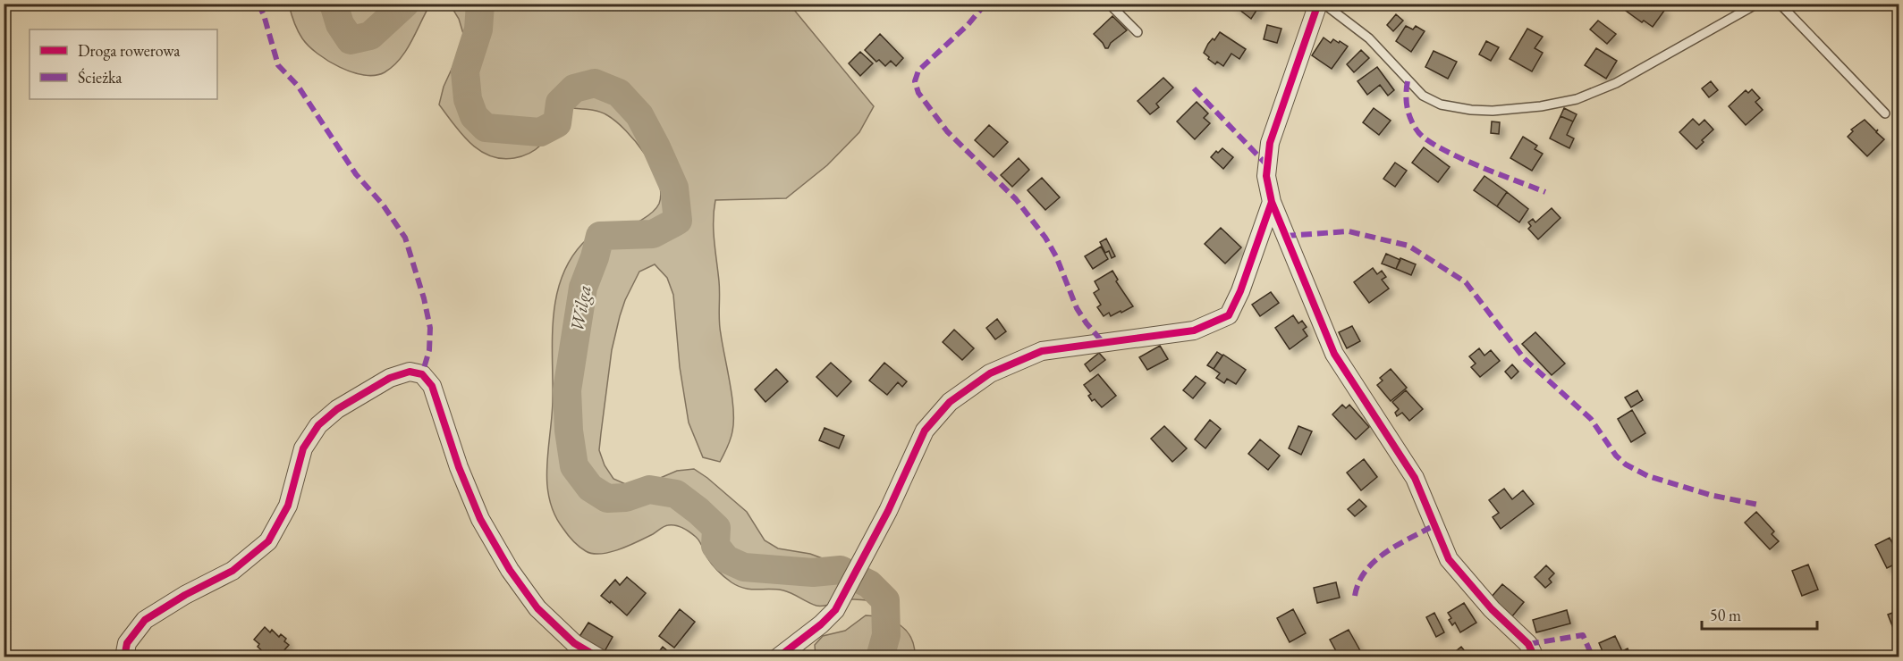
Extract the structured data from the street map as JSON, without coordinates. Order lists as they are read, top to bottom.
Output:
{
  "water": ["Wilga"],
  "legend": ["Droga rowerowa", "Ścieżka"],
  "scale_bar": "50 m"
}
